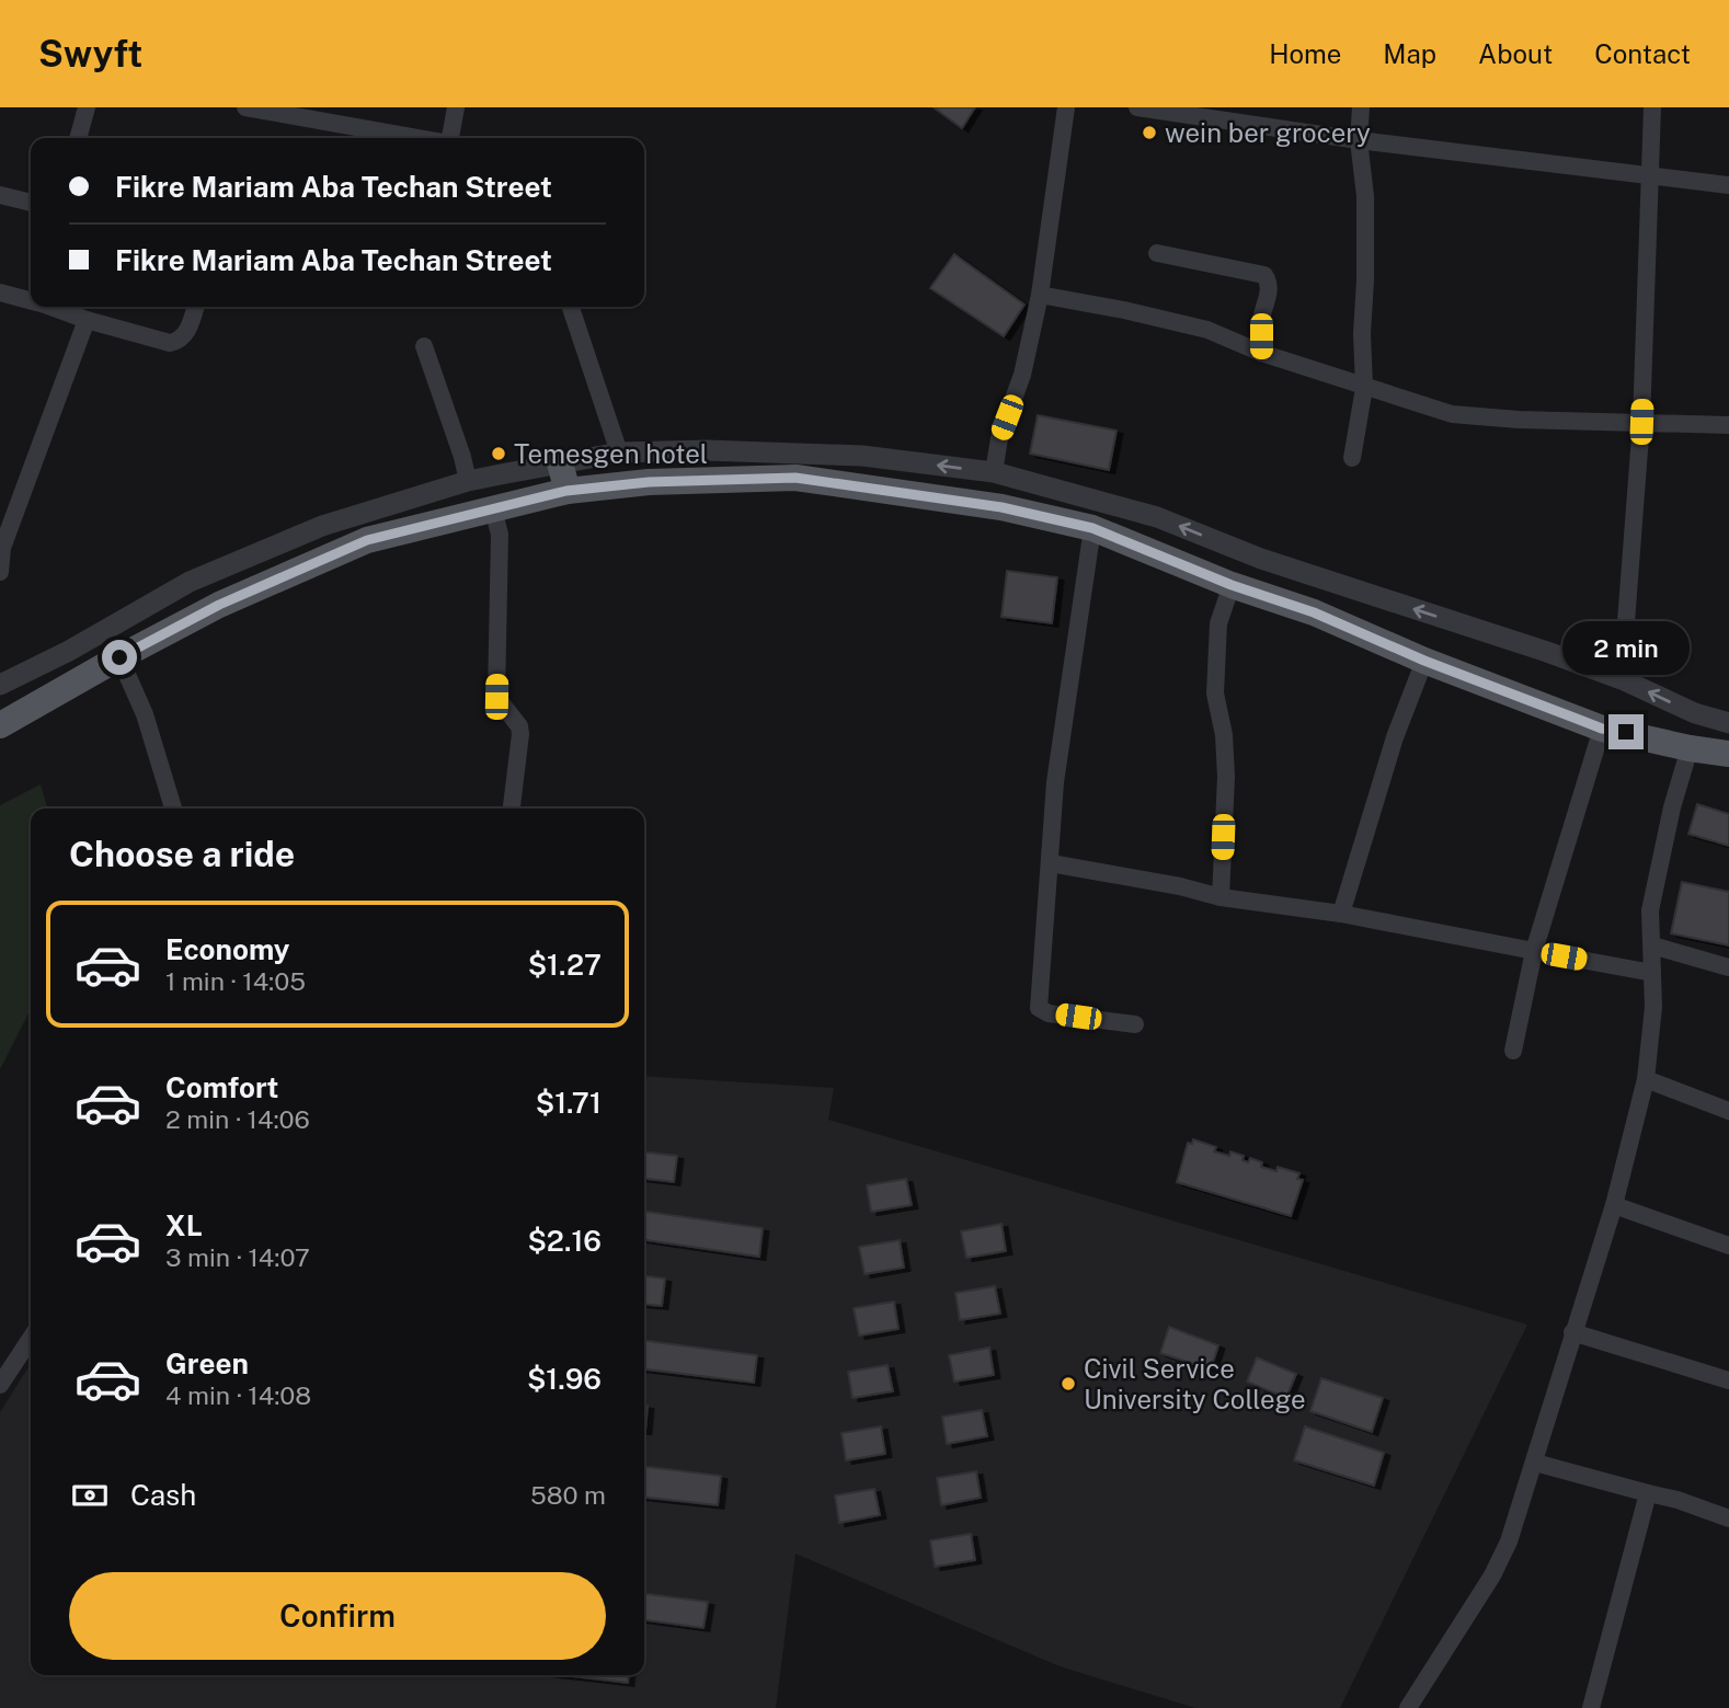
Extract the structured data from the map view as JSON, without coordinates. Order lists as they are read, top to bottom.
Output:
{
  "places": ["wein ber grocery", "Temesgen hotel", "Civil Service University College"],
  "page": {
    "header": "Swyft",
    "nav": [
      "Home",
      "Map",
      "About",
      "Contact"
    ],
    "banner": ["Fikre Mariam Aba Techan Street", "Fikre Mariam Aba Techan Street"],
    "bubble": "2 min",
    "heading": "Choose a ride",
    "list": [
      {
        "name": "Economy",
        "note": "1 min · 14:05",
        "value": "$1.27"
      },
      {
        "name": "Comfort",
        "note": "2 min · 14:06",
        "value": "$1.71"
      },
      {
        "name": "XL",
        "note": "3 min · 14:07",
        "value": "$2.16"
      },
      {
        "name": "Green",
        "note": "4 min · 14:08",
        "value": "$1.96"
      }
    ],
    "pay": ["Cash", "580 m"],
    "buttons": "Confirm"
  }
}
